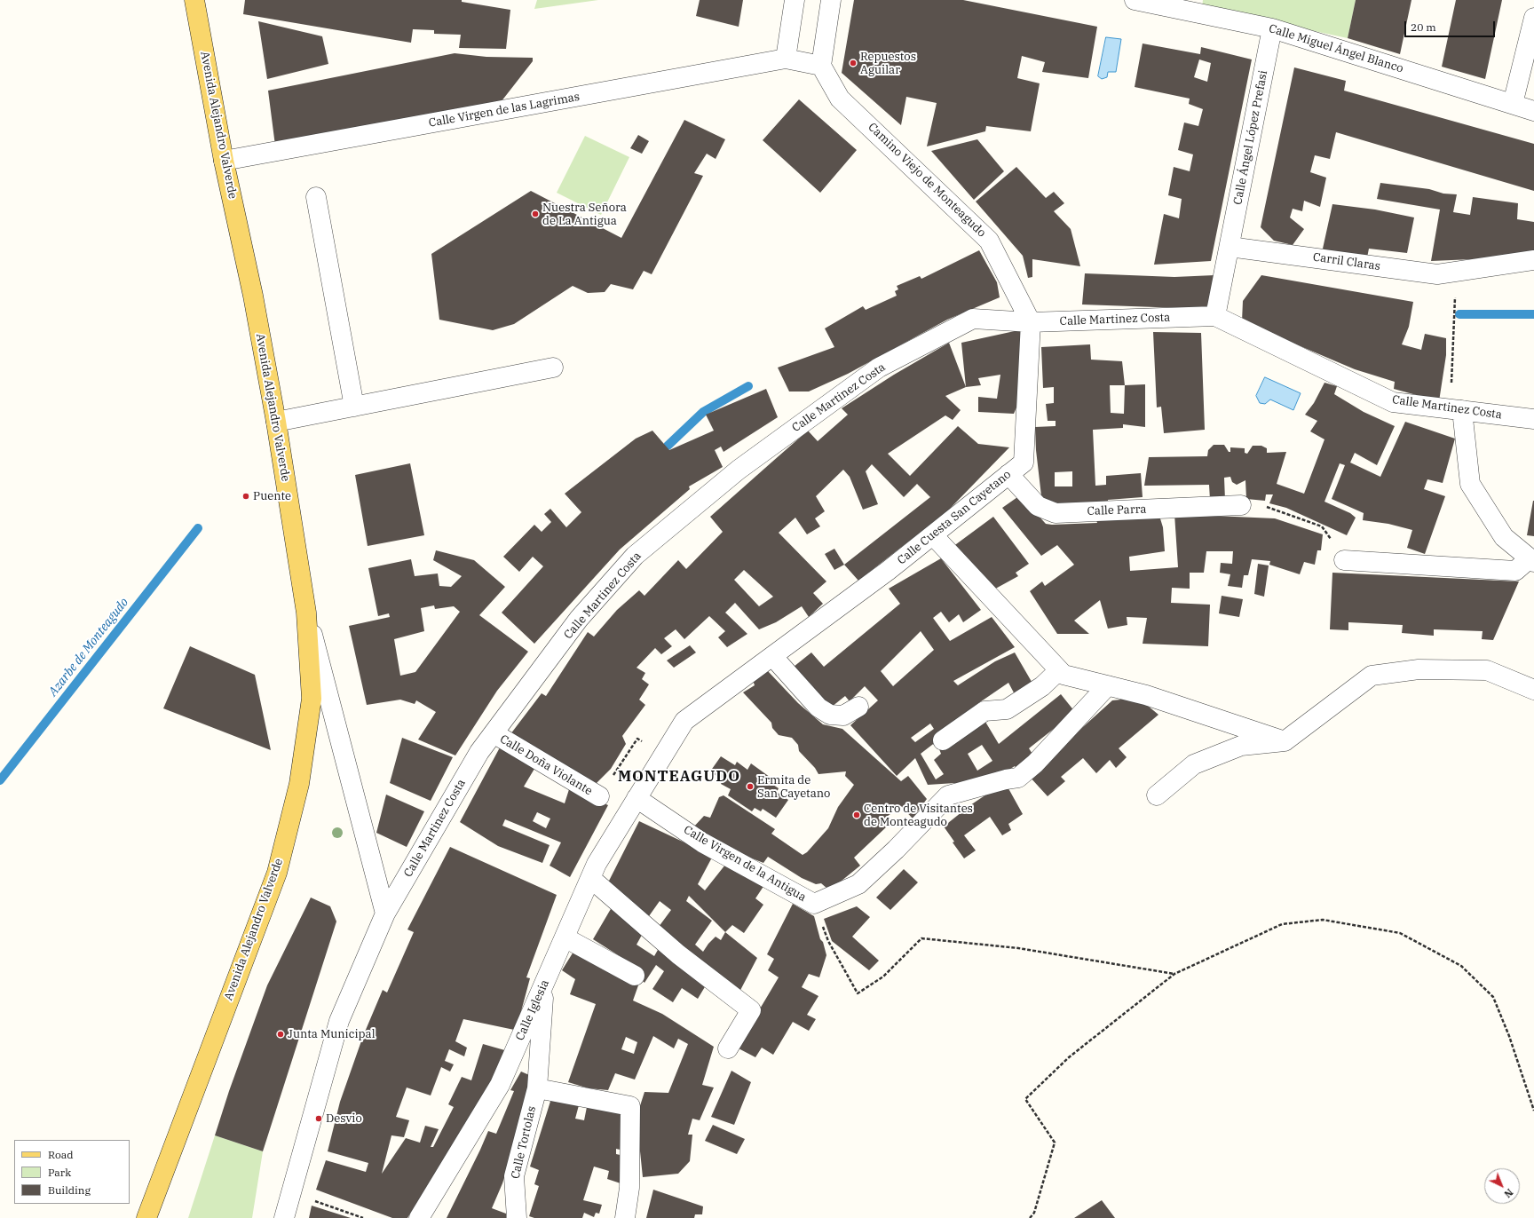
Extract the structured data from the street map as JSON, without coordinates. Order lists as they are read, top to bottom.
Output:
{
  "streets": {
    "main road": ["Avenida Alejandro Valverde"],
    "street": [
      "Calle Miguel Ángel Blanco",
      "Calle Virgen de las Lagrimas",
      "Calle Ángel López Prefasi",
      "Camino Viejo de Monteagudo",
      "Carril Claras",
      "Calle Martinez Costa",
      "Calle Parra",
      "Calle Cuesta San Cayetano",
      "Calle Doña Violante",
      "Calle Virgen de la Antigua",
      "Calle Iglesia",
      "Calle Tortolas"
    ]
  },
  "crossings": [
    ["Calle Miguel Ángel Blanco", "Calle Ángel López Prefasi"],
    ["Calle Virgen de las Lagrimas", "Avenida Alejandro Valverde"],
    ["Calle Ángel López Prefasi", "Carril Claras"],
    ["Camino Viejo de Monteagudo", "Calle Martinez Costa"],
    ["Camino Viejo de Monteagudo", "Calle Cuesta San Cayetano"],
    ["Calle Martinez Costa", "Calle Cuesta San Cayetano"],
    ["Calle Martinez Costa", "Calle Doña Violante"],
    ["Calle Parra", "Calle Cuesta San Cayetano"],
    ["Calle Cuesta San Cayetano", "Calle Virgen de la Antigua"],
    ["Calle Cuesta San Cayetano", "Calle Iglesia"],
    ["Calle Virgen de la Antigua", "Calle Iglesia"],
    ["Calle Iglesia", "Calle Tortolas"]
  ],
  "districts": ["MONTEAGUDO"],
  "water": ["Azarbe de Monteagudo"],
  "places": [
    "Repuestos Aguilar",
    "Nuestra Señora de La Antigua",
    "Puente",
    "Ermita de San Cayetano",
    "Centro de Visitantes de Monteagudo",
    "Junta Municipal",
    "Desvio"
  ],
  "legend": ["Road", "Park", "Building"],
  "scale_bar": "20 m",
  "north": "bottom right"
}
